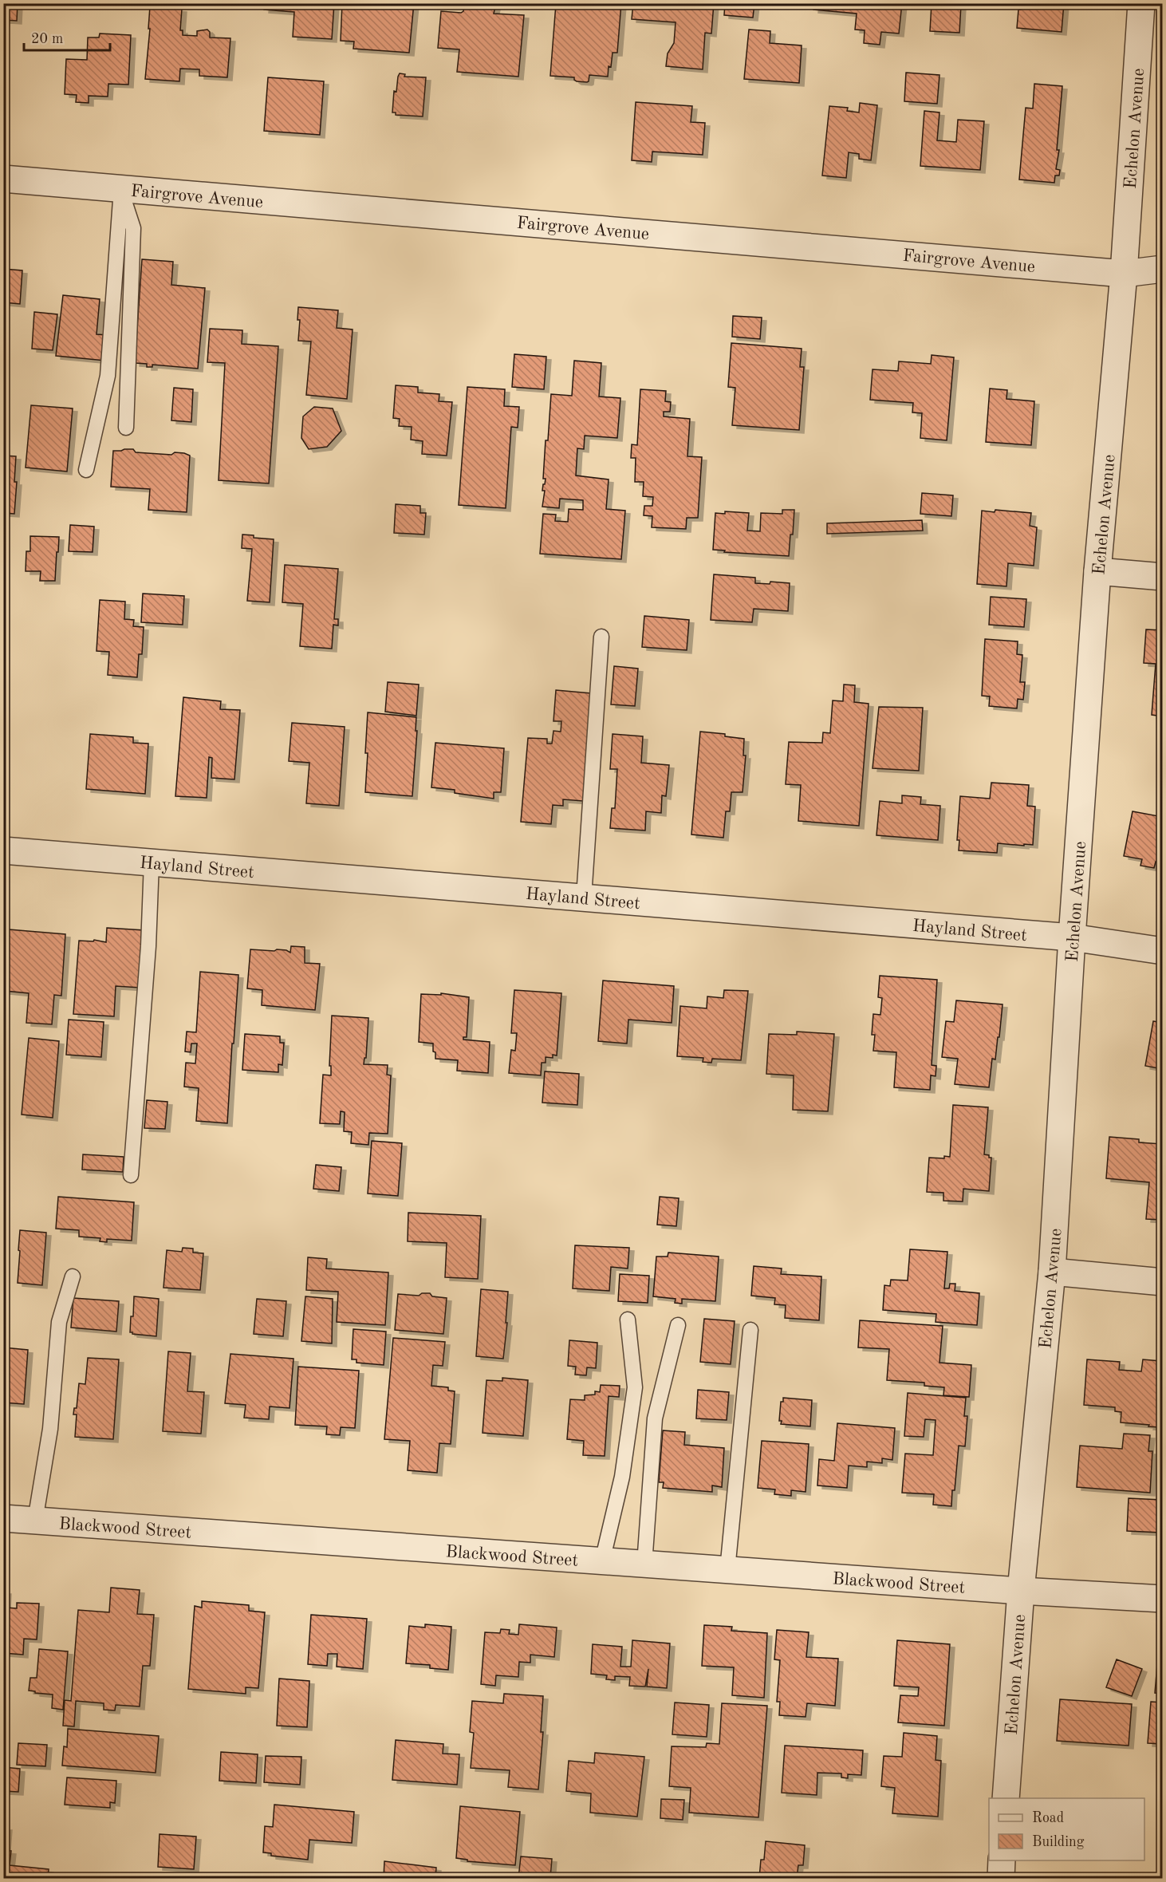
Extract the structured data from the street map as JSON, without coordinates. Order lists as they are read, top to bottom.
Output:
{
  "streets": {
    "street": [
      "Echelon Avenue",
      "Fairgrove Avenue",
      "Hayland Street",
      "Blackwood Street"
    ]
  },
  "crossings": [
    ["Echelon Avenue", "Fairgrove Avenue"],
    ["Echelon Avenue", "Hayland Street"],
    ["Echelon Avenue", "Blackwood Street"]
  ],
  "legend": ["Road", "Building"],
  "scale_bar": "20 m"
}
